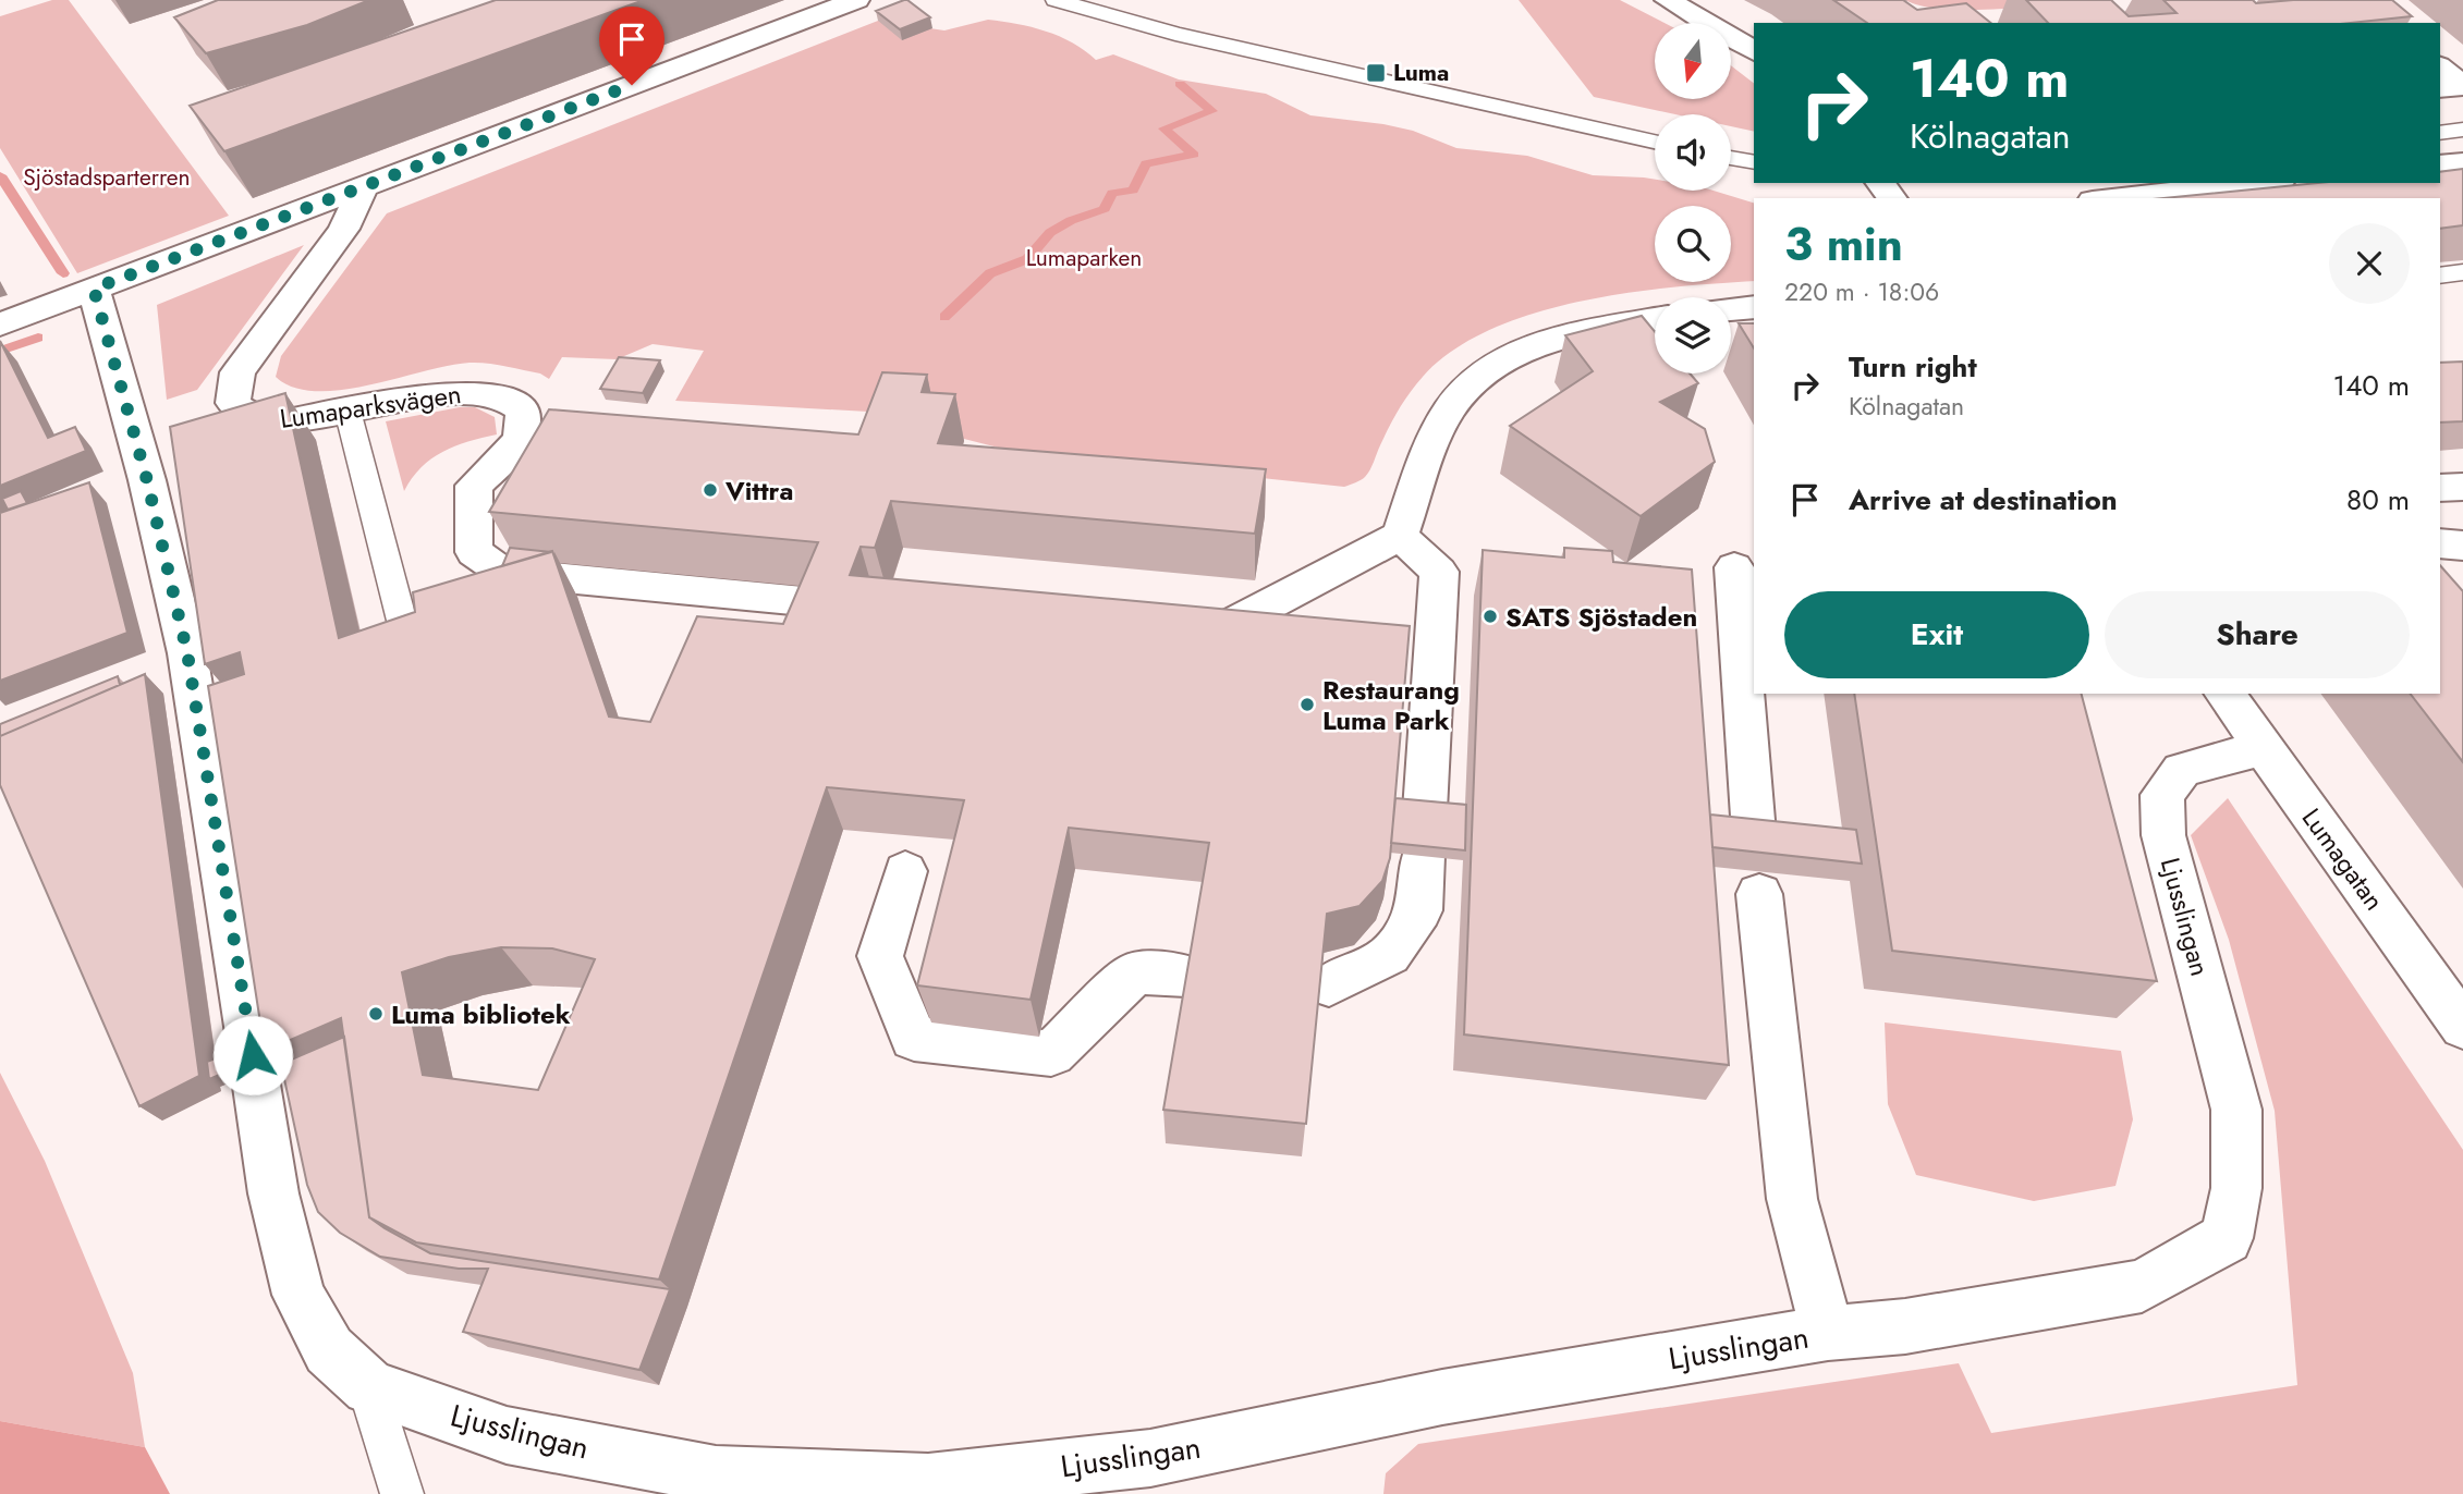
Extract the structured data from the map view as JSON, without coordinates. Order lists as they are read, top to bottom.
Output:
{
  "streets": {
    "street": ["Lumaparksvägen", "Lumagatan", "Ljusslingan"]
  },
  "crossings": [
    ["Lumagatan", "Ljusslingan"]
  ],
  "parks": ["Sjöstadsparterren", "Lumaparken"],
  "places": {
    "transit": ["Luma"],
    "other": [
      "Vittra",
      "SATS Sjöstaden",
      "Restaurang Luma Park",
      "Luma bibliotek"
    ]
  },
  "north": "bottom",
  "page": {
    "turn": ["140 m", "Kölnagatan"],
    "heading": ["3 min", "220 m · 18:06"],
    "list": [
      {
        "name": "Turn right",
        "note": "Kölnagatan",
        "value": "140 m"
      },
      {
        "name": "Arrive at destination",
        "value": "80 m"
      }
    ],
    "buttons": ["Exit", "Share"]
  }
}
